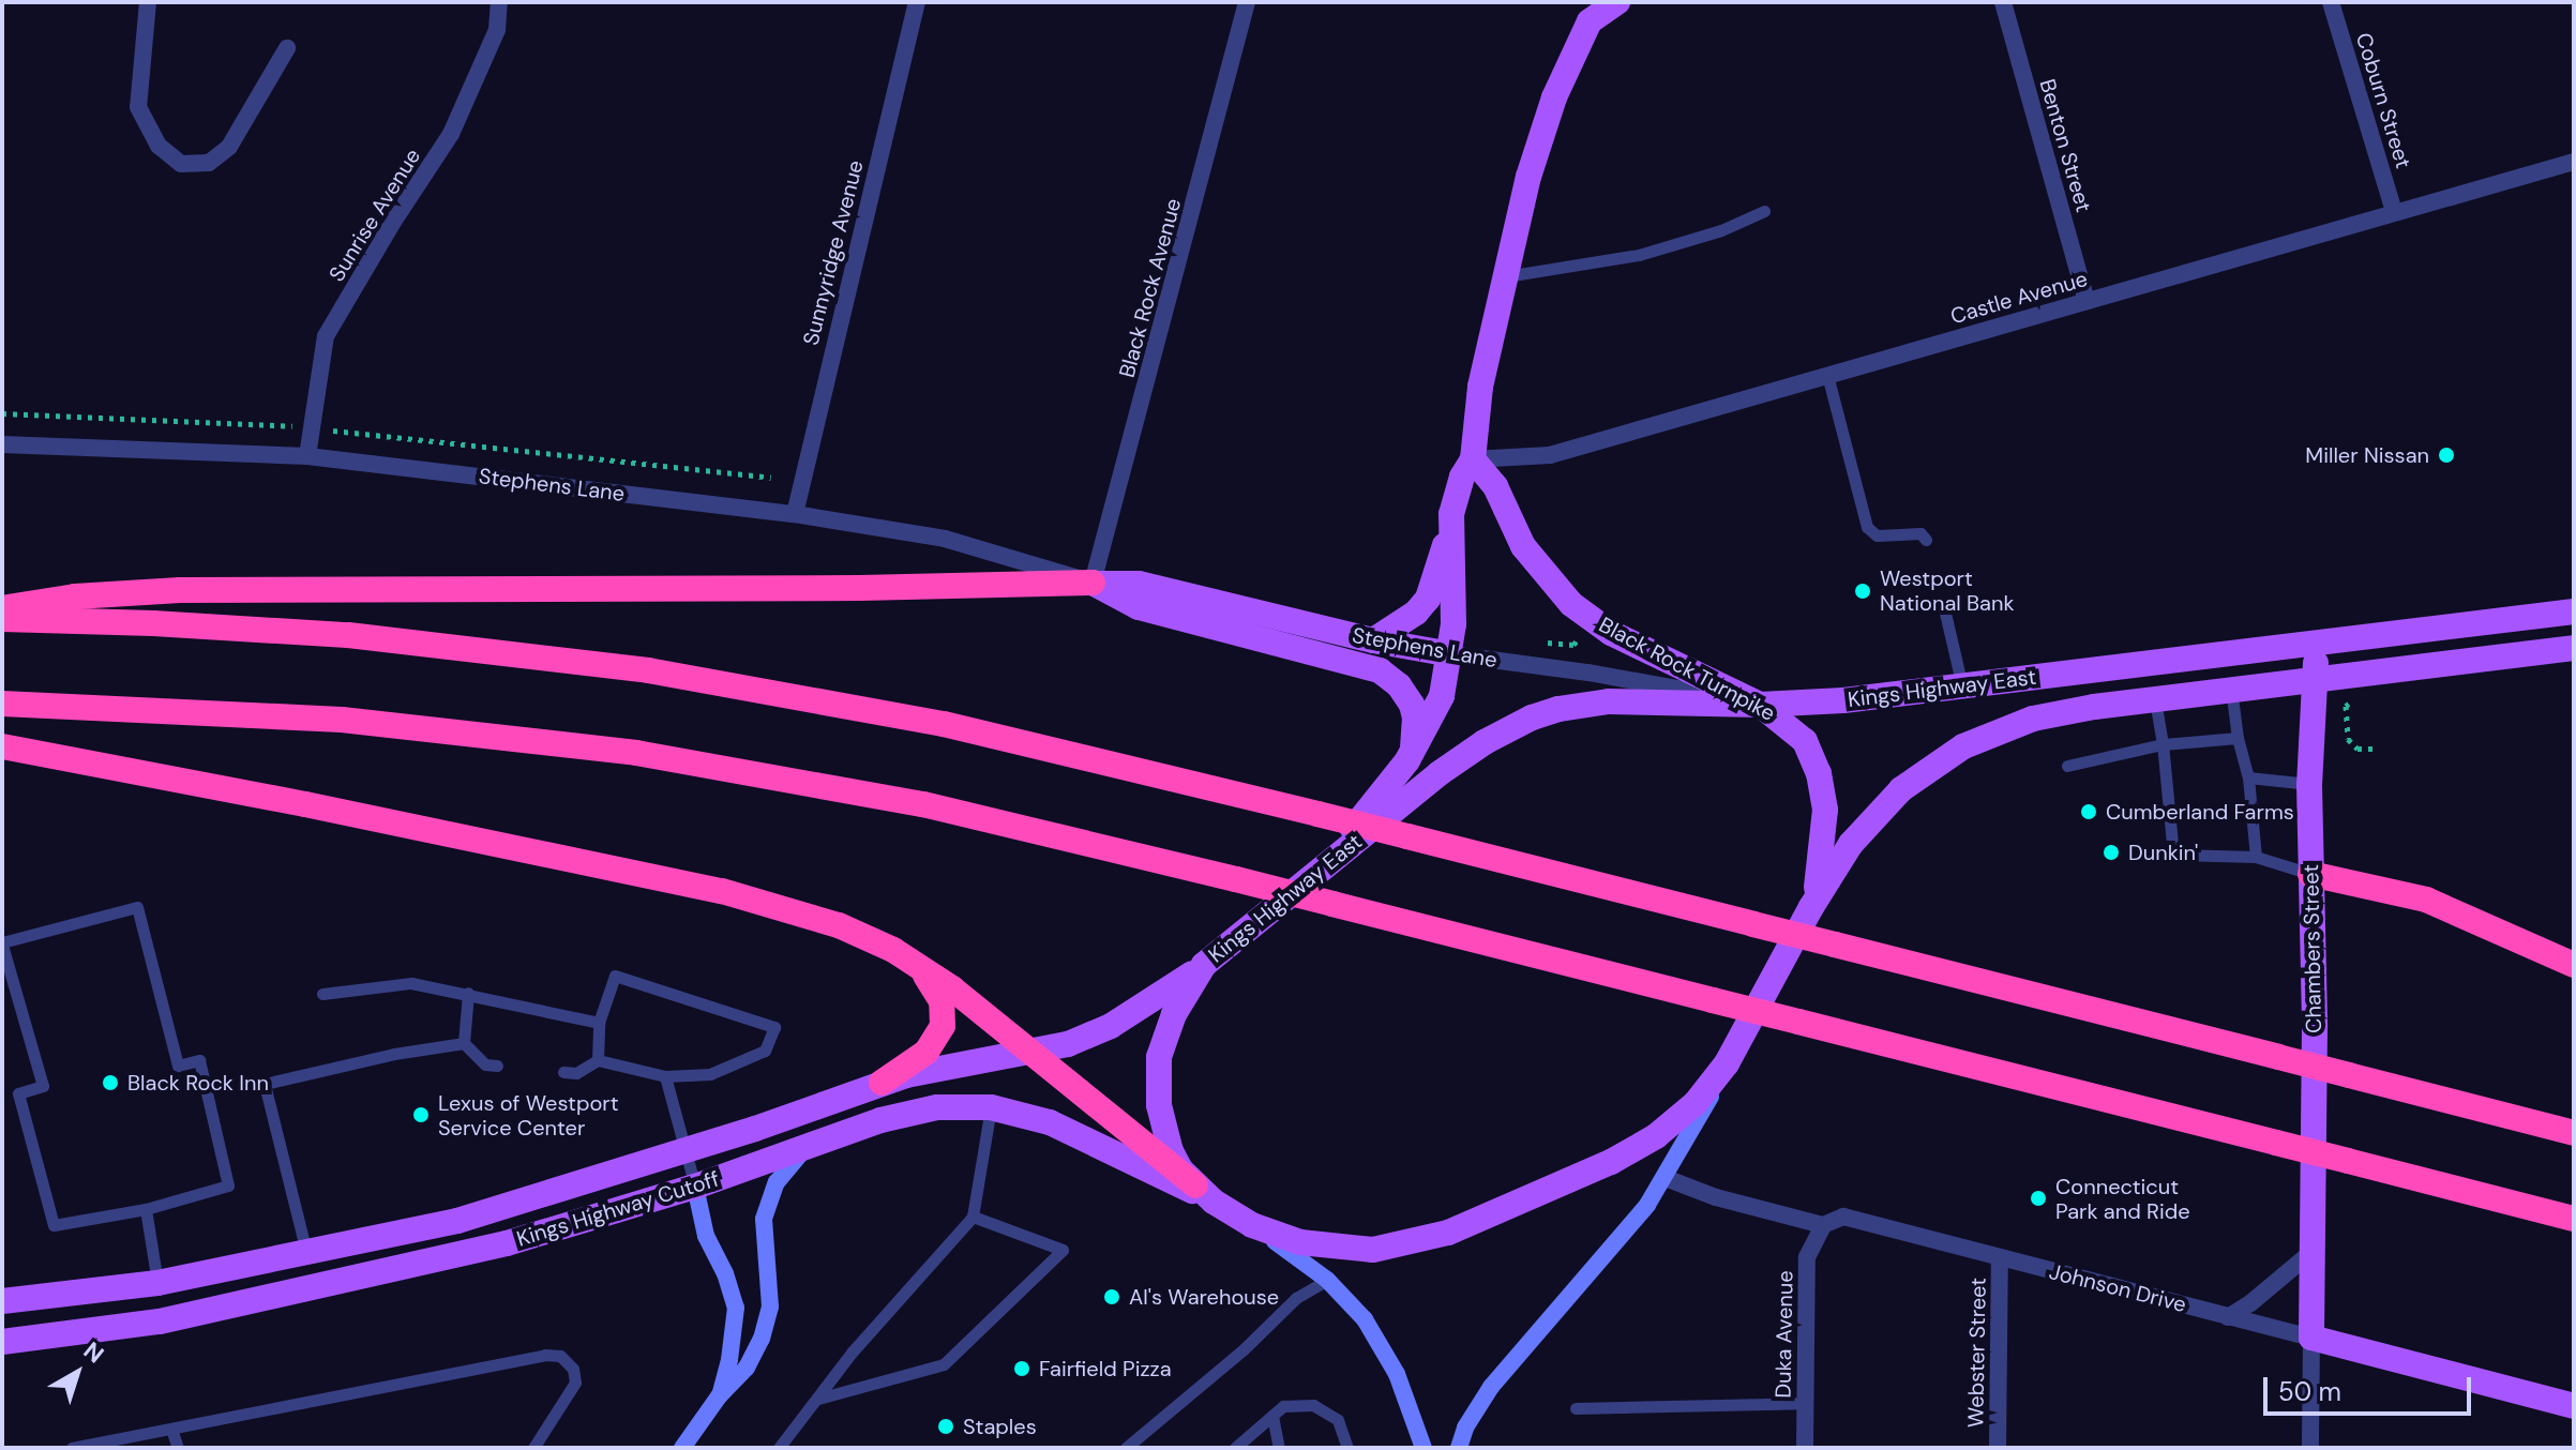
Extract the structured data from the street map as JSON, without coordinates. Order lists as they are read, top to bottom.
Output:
{
  "streets": {
    "main road": [
      "Stephens Lane",
      "Black Rock Turnpike",
      "Kings Highway East",
      "Chambers Street",
      "Kings Highway Cutoff",
      "Johnson Drive"
    ],
    "street": [
      "Coburn Street",
      "Benton Street",
      "Sunrise Avenue",
      "Sunnyridge Avenue",
      "Black Rock Avenue",
      "Castle Avenue",
      "Duka Avenue",
      "Webster Street"
    ]
  },
  "crossings": [
    ["Coburn Street", "Castle Avenue"],
    ["Benton Street", "Castle Avenue"],
    ["Sunrise Avenue", "Stephens Lane"],
    ["Sunnyridge Avenue", "Stephens Lane"],
    ["Black Rock Avenue", "Stephens Lane"],
    ["Castle Avenue", "Black Rock Turnpike"],
    ["Stephens Lane", "Black Rock Turnpike"],
    ["Stephens Lane", "Kings Highway East"],
    ["Black Rock Turnpike", "Kings Highway East"],
    ["Kings Highway East", "Chambers Street"],
    ["Kings Highway East", "Kings Highway Cutoff"],
    ["Chambers Street", "Johnson Drive"],
    ["Johnson Drive", "Duka Avenue"],
    ["Johnson Drive", "Webster Street"]
  ],
  "places": [
    "Miller Nissan",
    "Westport National Bank",
    "Cumberland Farms",
    "Dunkin'",
    "Black Rock Inn",
    "Lexus of Westport Service Center",
    "Connecticut Park and Ride",
    "Al's Warehouse",
    "Fairfield Pizza",
    "Staples"
  ],
  "scale_bar": "50 m",
  "north": "top right"
}
